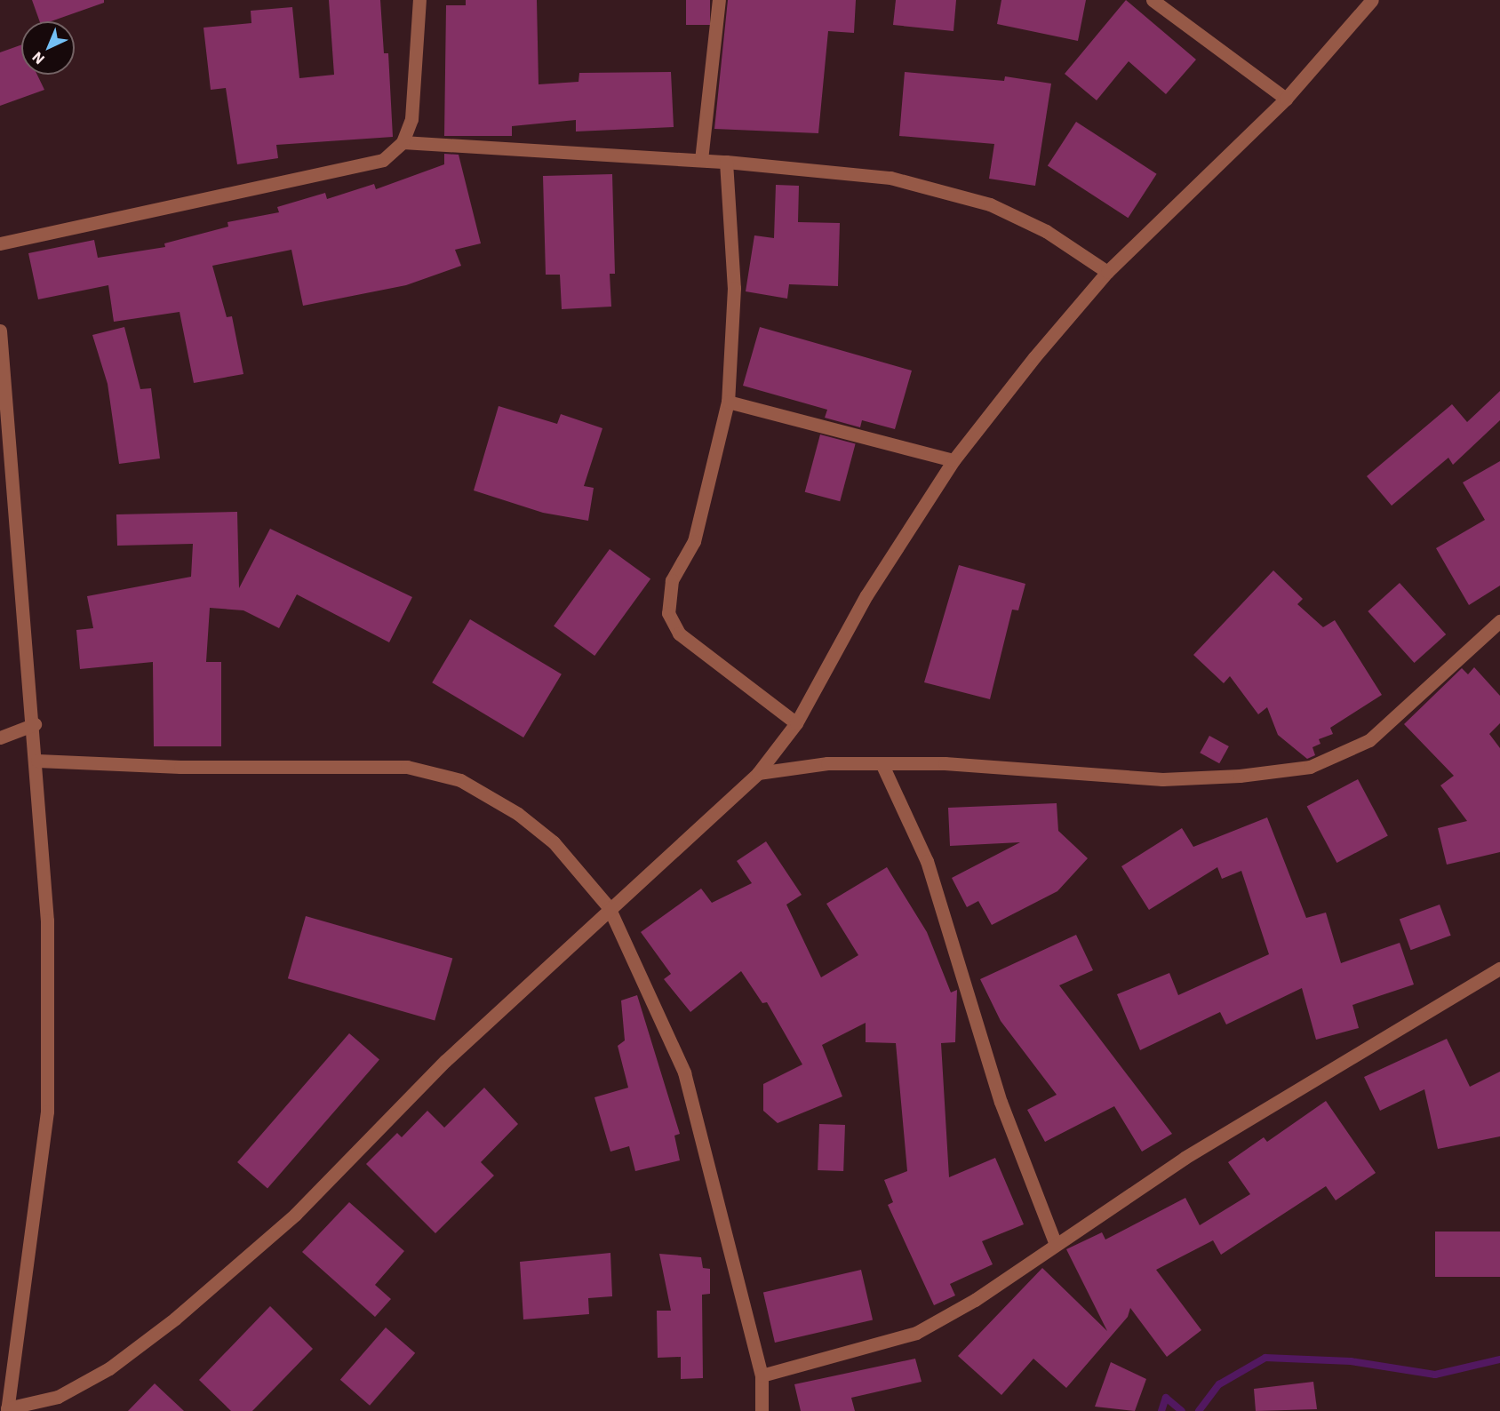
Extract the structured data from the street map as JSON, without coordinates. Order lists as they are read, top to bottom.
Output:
{
  "north": "bottom left"
}
